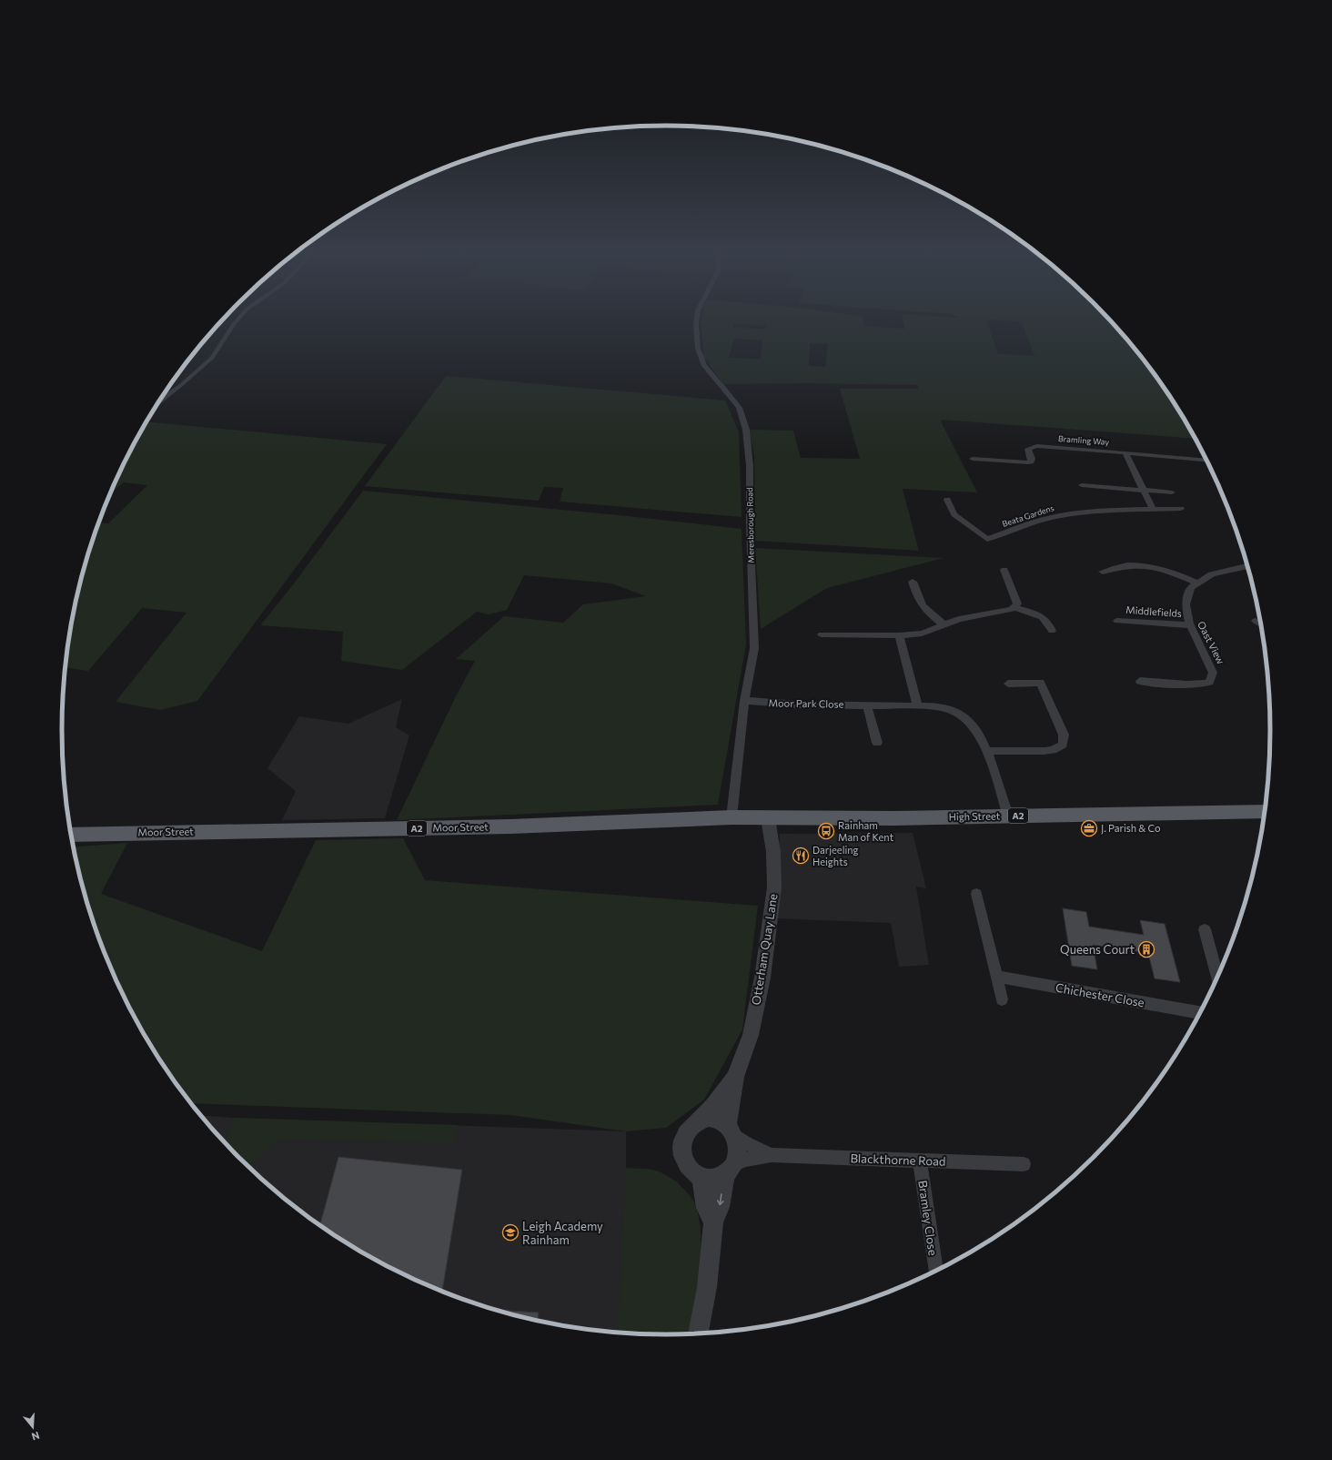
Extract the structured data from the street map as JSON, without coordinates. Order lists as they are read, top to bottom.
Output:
{
  "streets": {
    "main road": ["A2", "High Street", "Moor Street"],
    "street": [
      "Bramling Way",
      "Beata Gardens",
      "Meresborough Road",
      "Middlefields",
      "Oast View",
      "Moor Park Close",
      "Otterham Quay Lane",
      "Chichester Close",
      "Blackthorne Road",
      "Bramley Close"
    ]
  },
  "crossings": [
    ["Meresborough Road", "Moor Park Close"],
    ["Meresborough Road", "Moor Street"],
    ["Middlefields", "Oast View"],
    ["Moor Park Close", "High Street"],
    ["High Street", "Moor Street"],
    ["High Street", "Otterham Quay Lane"],
    ["Moor Street", "Otterham Quay Lane"],
    ["Otterham Quay Lane", "Blackthorne Road"],
    ["Blackthorne Road", "Bramley Close"]
  ],
  "places": {
    "office": ["J. Parish & Co"],
    "bus stop": ["Rainham Man of Kent"],
    "restaurant": ["Darjeeling Heights"],
    "building": ["Queens Court"],
    "school or university": ["Leigh Academy Rainham"]
  },
  "north": "bottom"
}
